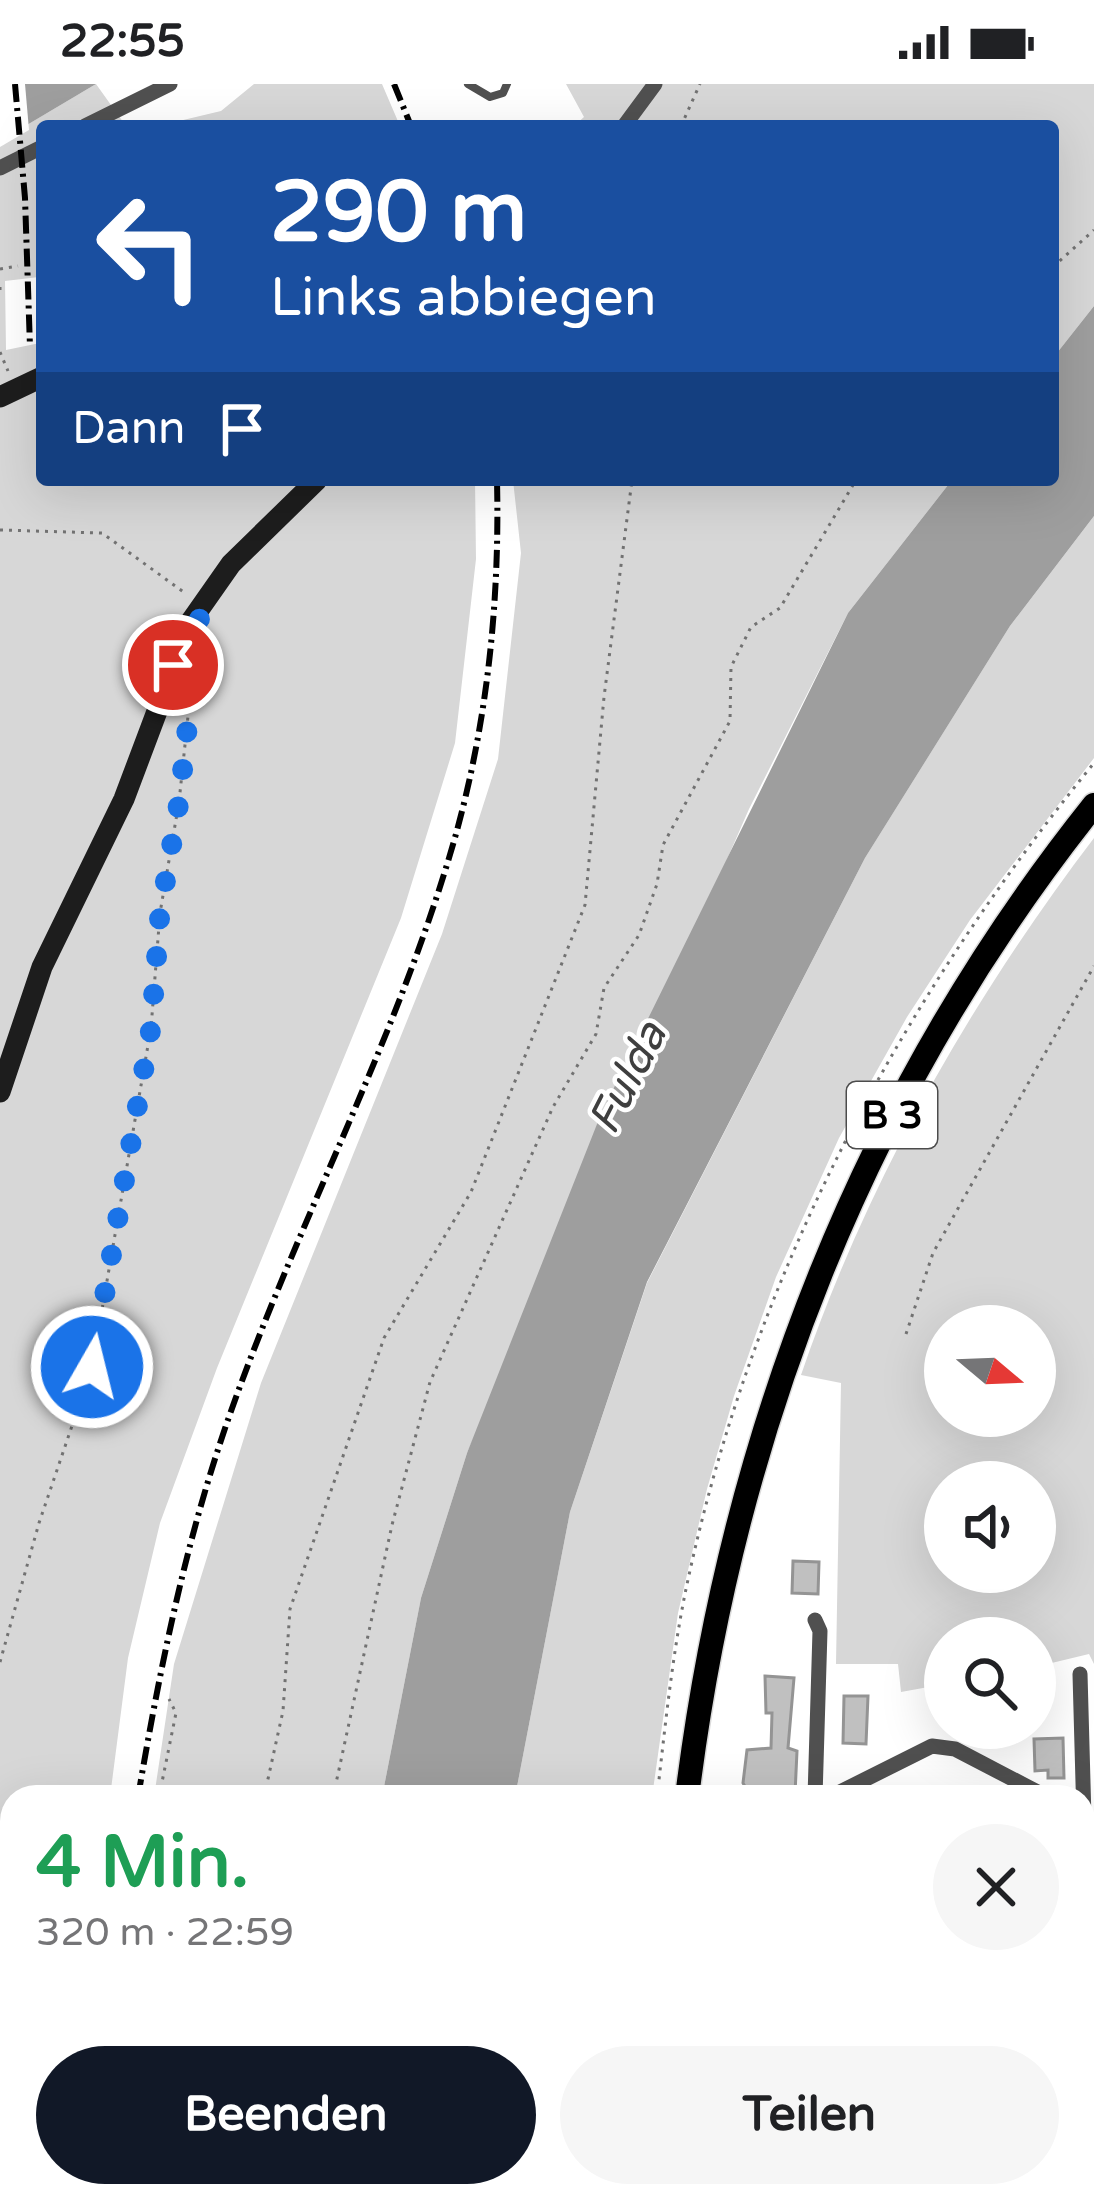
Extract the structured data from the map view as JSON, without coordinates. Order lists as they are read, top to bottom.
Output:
{
  "streets": {
    "main road": ["B 3"]
  },
  "water": ["Fulda"],
  "north": "right",
  "page": {
    "status": "22:55",
    "turn": ["290 m", "Links abbiegen"],
    "then": "Dann",
    "heading": ["4 Min.", "320 m · 22:59"],
    "buttons": ["Beenden", "Teilen"]
  }
}
